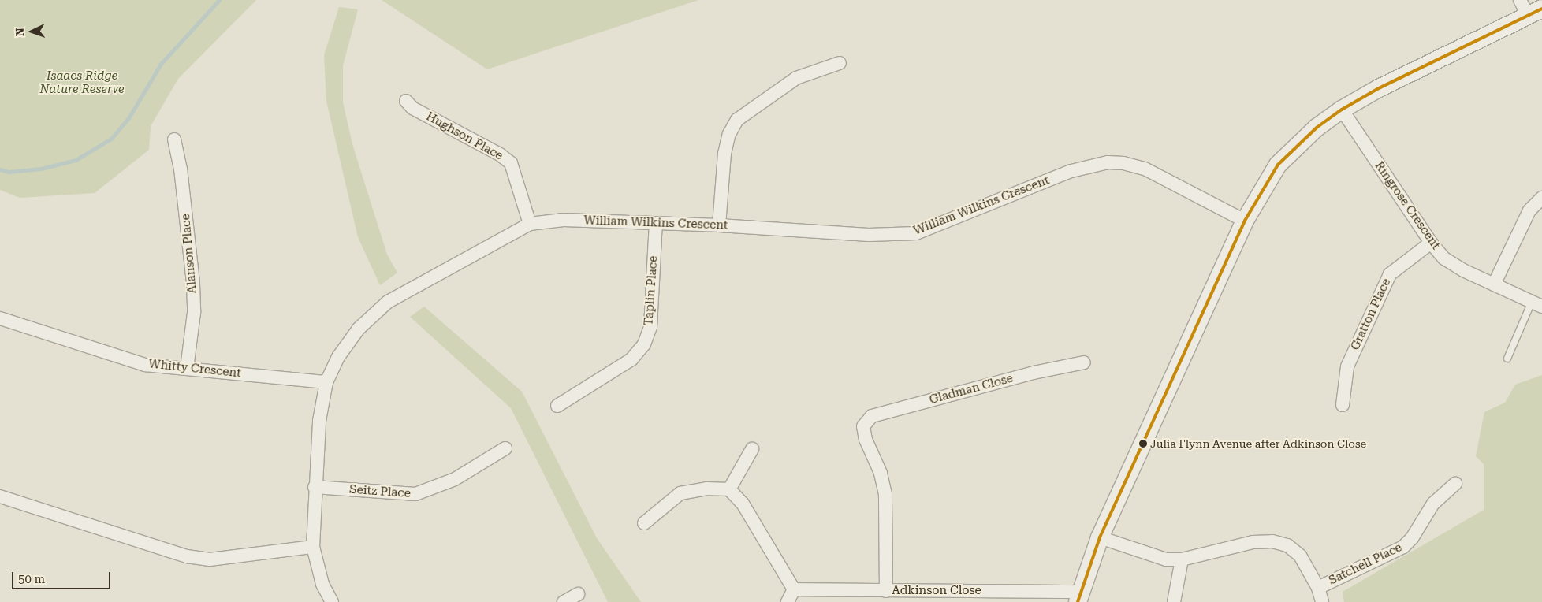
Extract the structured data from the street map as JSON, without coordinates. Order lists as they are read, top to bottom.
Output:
{
  "streets": {
    "street": [
      "Hughson Place",
      "William Wilkins Crescent",
      "Ringrose Crescent",
      "Alanson Place",
      "Taplin Place",
      "Gratton Place",
      "Whitty Crescent",
      "Gladman Close",
      "Seitz Place",
      "Satchell Place",
      "Adkinson Close"
    ]
  },
  "crossings": [
    ["Hughson Place", "William Wilkins Crescent"],
    ["William Wilkins Crescent", "Taplin Place"],
    ["William Wilkins Crescent", "Whitty Crescent"],
    ["William Wilkins Crescent", "Seitz Place"],
    ["Ringrose Crescent", "Gratton Place"],
    ["Alanson Place", "Whitty Crescent"],
    ["Gladman Close", "Adkinson Close"]
  ],
  "parks": ["Isaacs Ridge Nature Reserve"],
  "places": ["Julia Flynn Avenue after Adkinson Close"],
  "scale_bar": "50 m",
  "north": "left"
}
